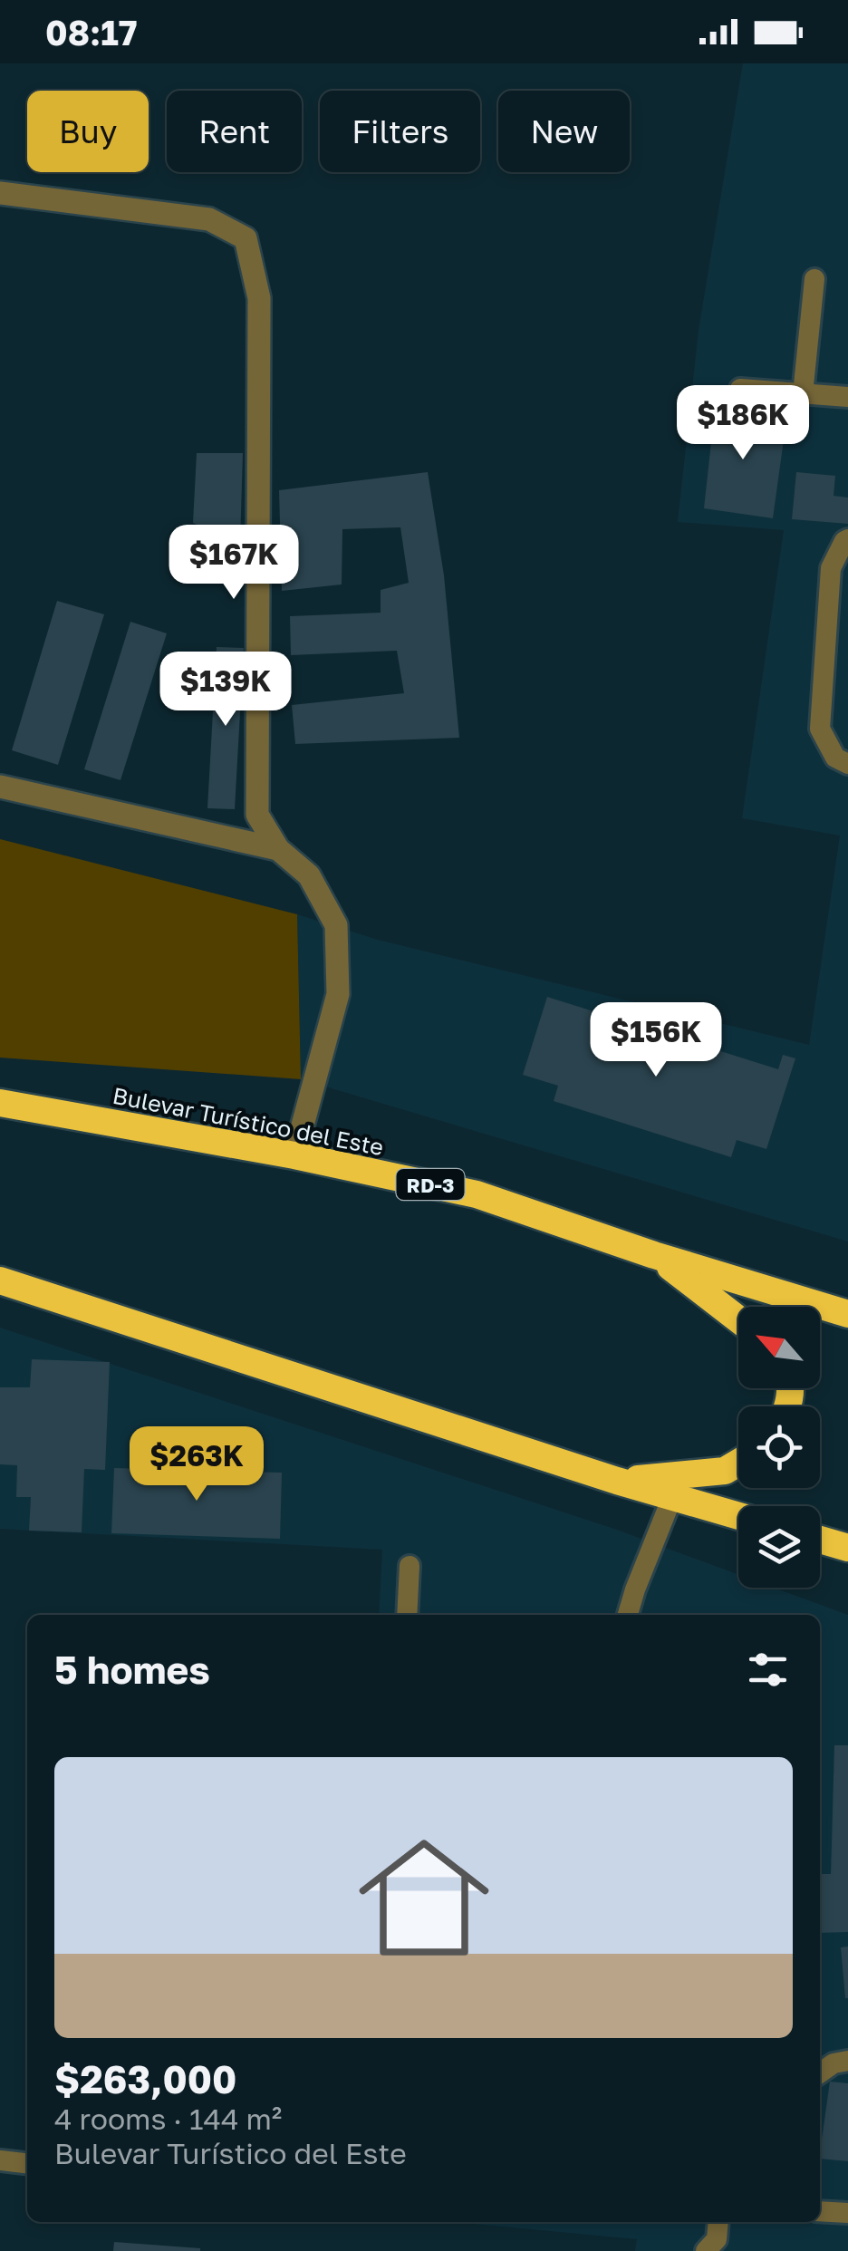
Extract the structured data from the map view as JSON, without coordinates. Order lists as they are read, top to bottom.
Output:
{
  "streets": {
    "highway": ["Bulevar Turístico del Este", "RD-3"]
  },
  "north": "top left",
  "page": {
    "status": "08:17",
    "chip": [
      "Buy",
      "Rent",
      "Filters",
      "New"
    ],
    "price": [
      "$186K",
      "$167K",
      "$139K",
      "$156K",
      "$263K"
    ],
    "heading": "5 homes",
    "list": [
      {
        "name": "$263,000",
        "note": "4 rooms · 144 m² · Bulevar Turístico del Este"
      }
    ]
  }
}
